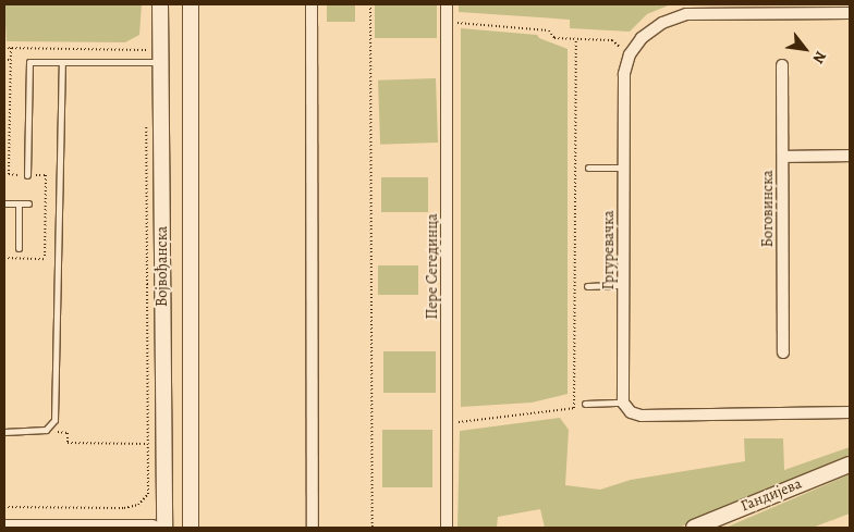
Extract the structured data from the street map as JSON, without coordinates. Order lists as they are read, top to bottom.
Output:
{
  "streets": {
    "main road": ["Војвођанска", "Гандијева"],
    "street": ["Боговинска", "Гргуревачка", "Пере Сегединца"]
  },
  "north": "bottom right"
}
